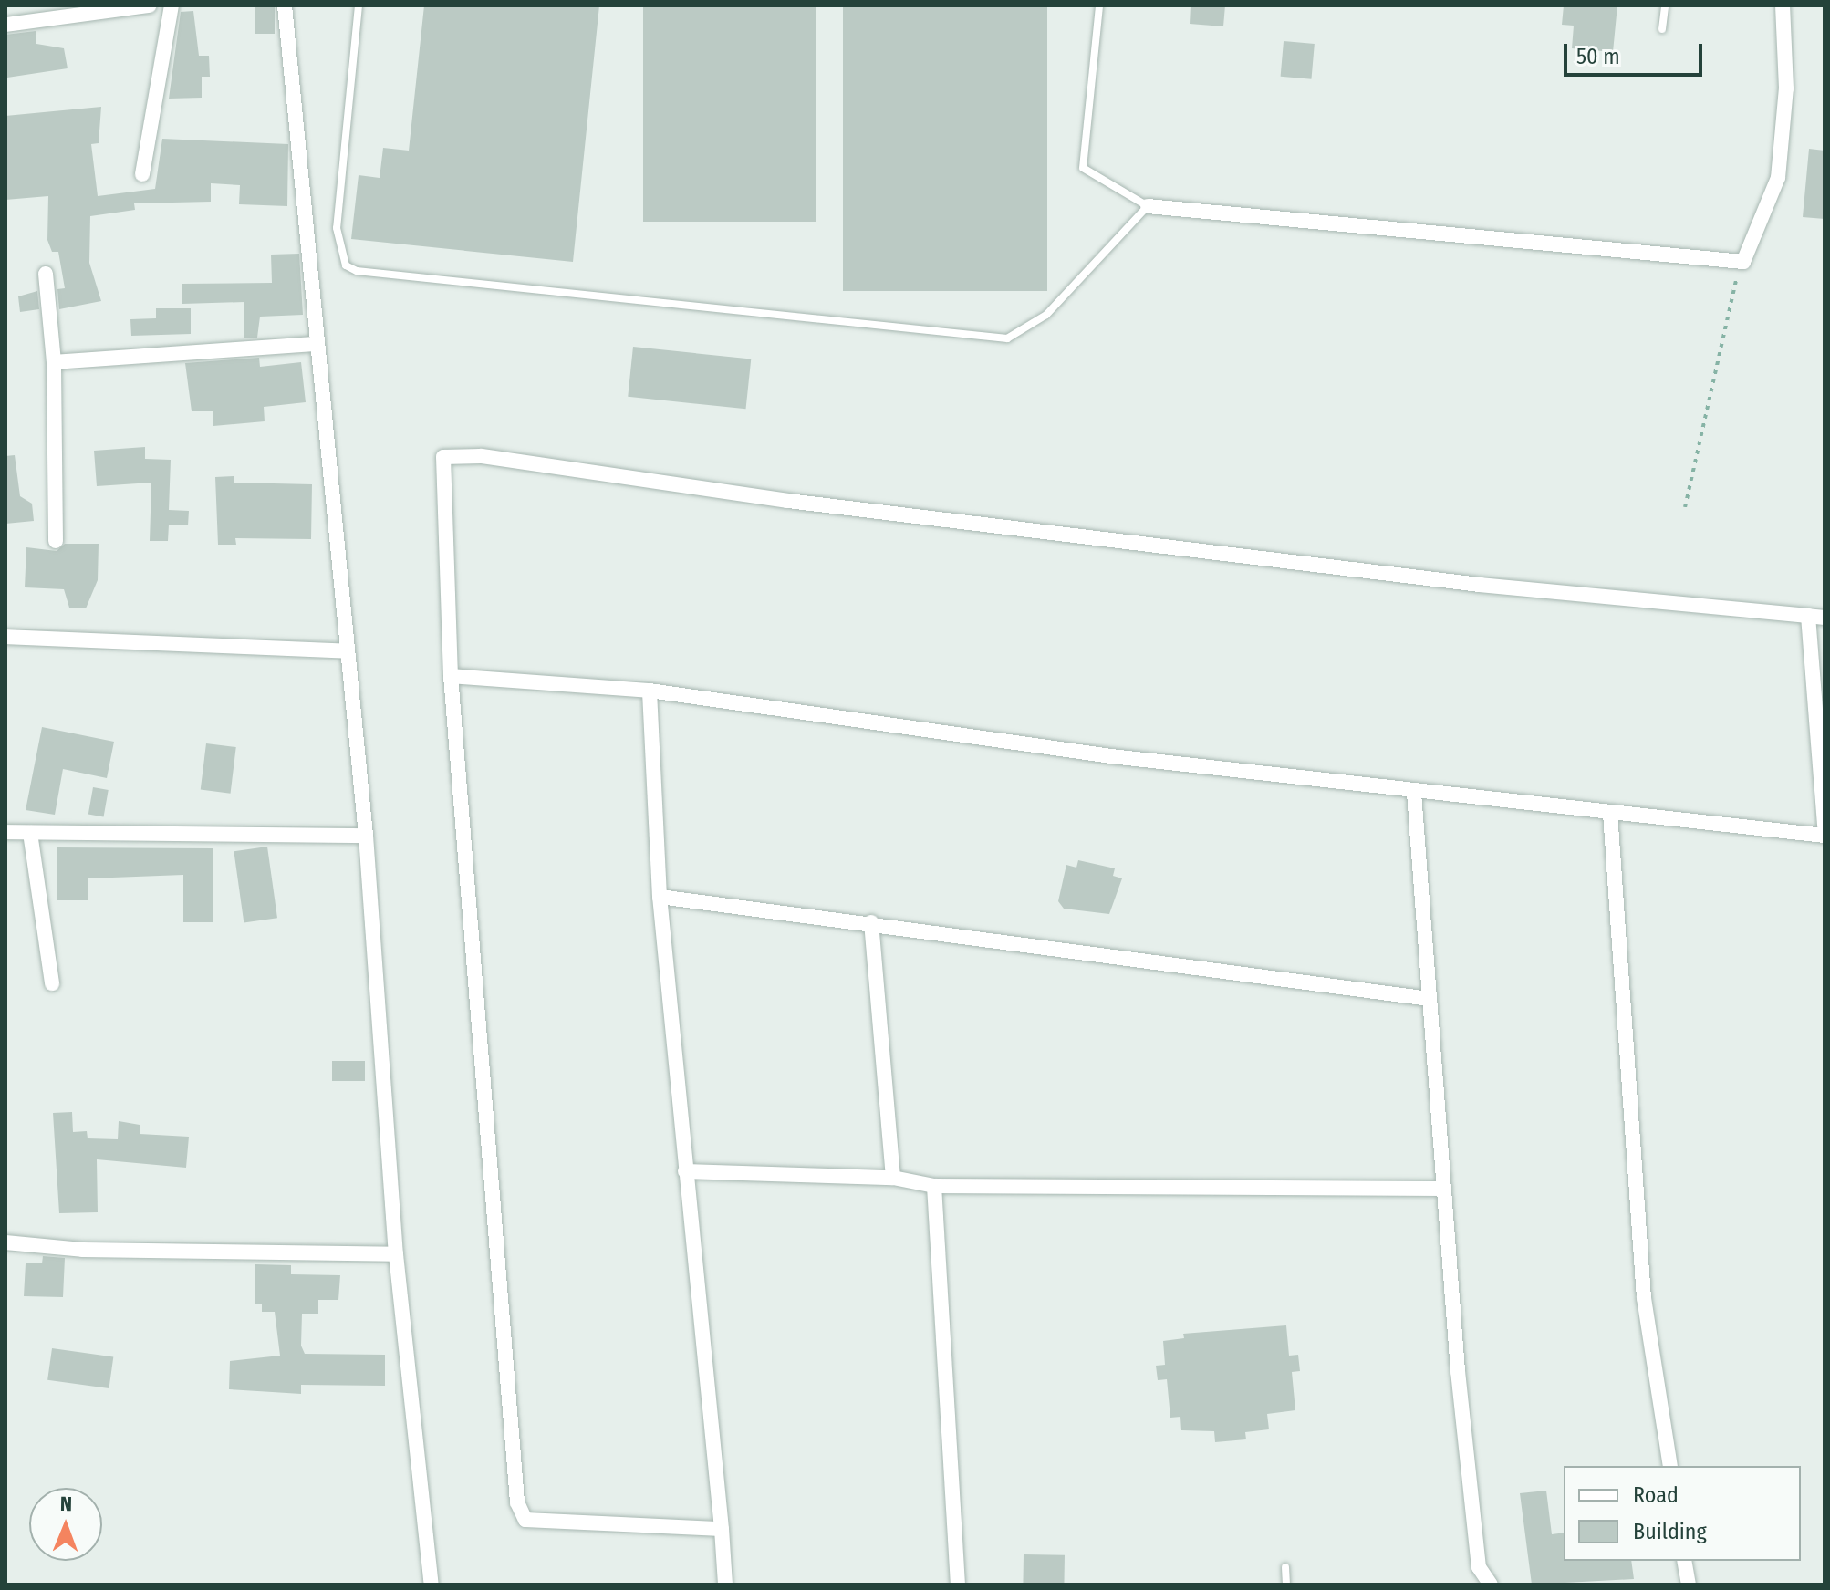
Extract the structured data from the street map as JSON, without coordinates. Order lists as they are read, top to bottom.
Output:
{
  "legend": ["Road", "Building"],
  "scale_bar": "50 m",
  "north": "top"
}
